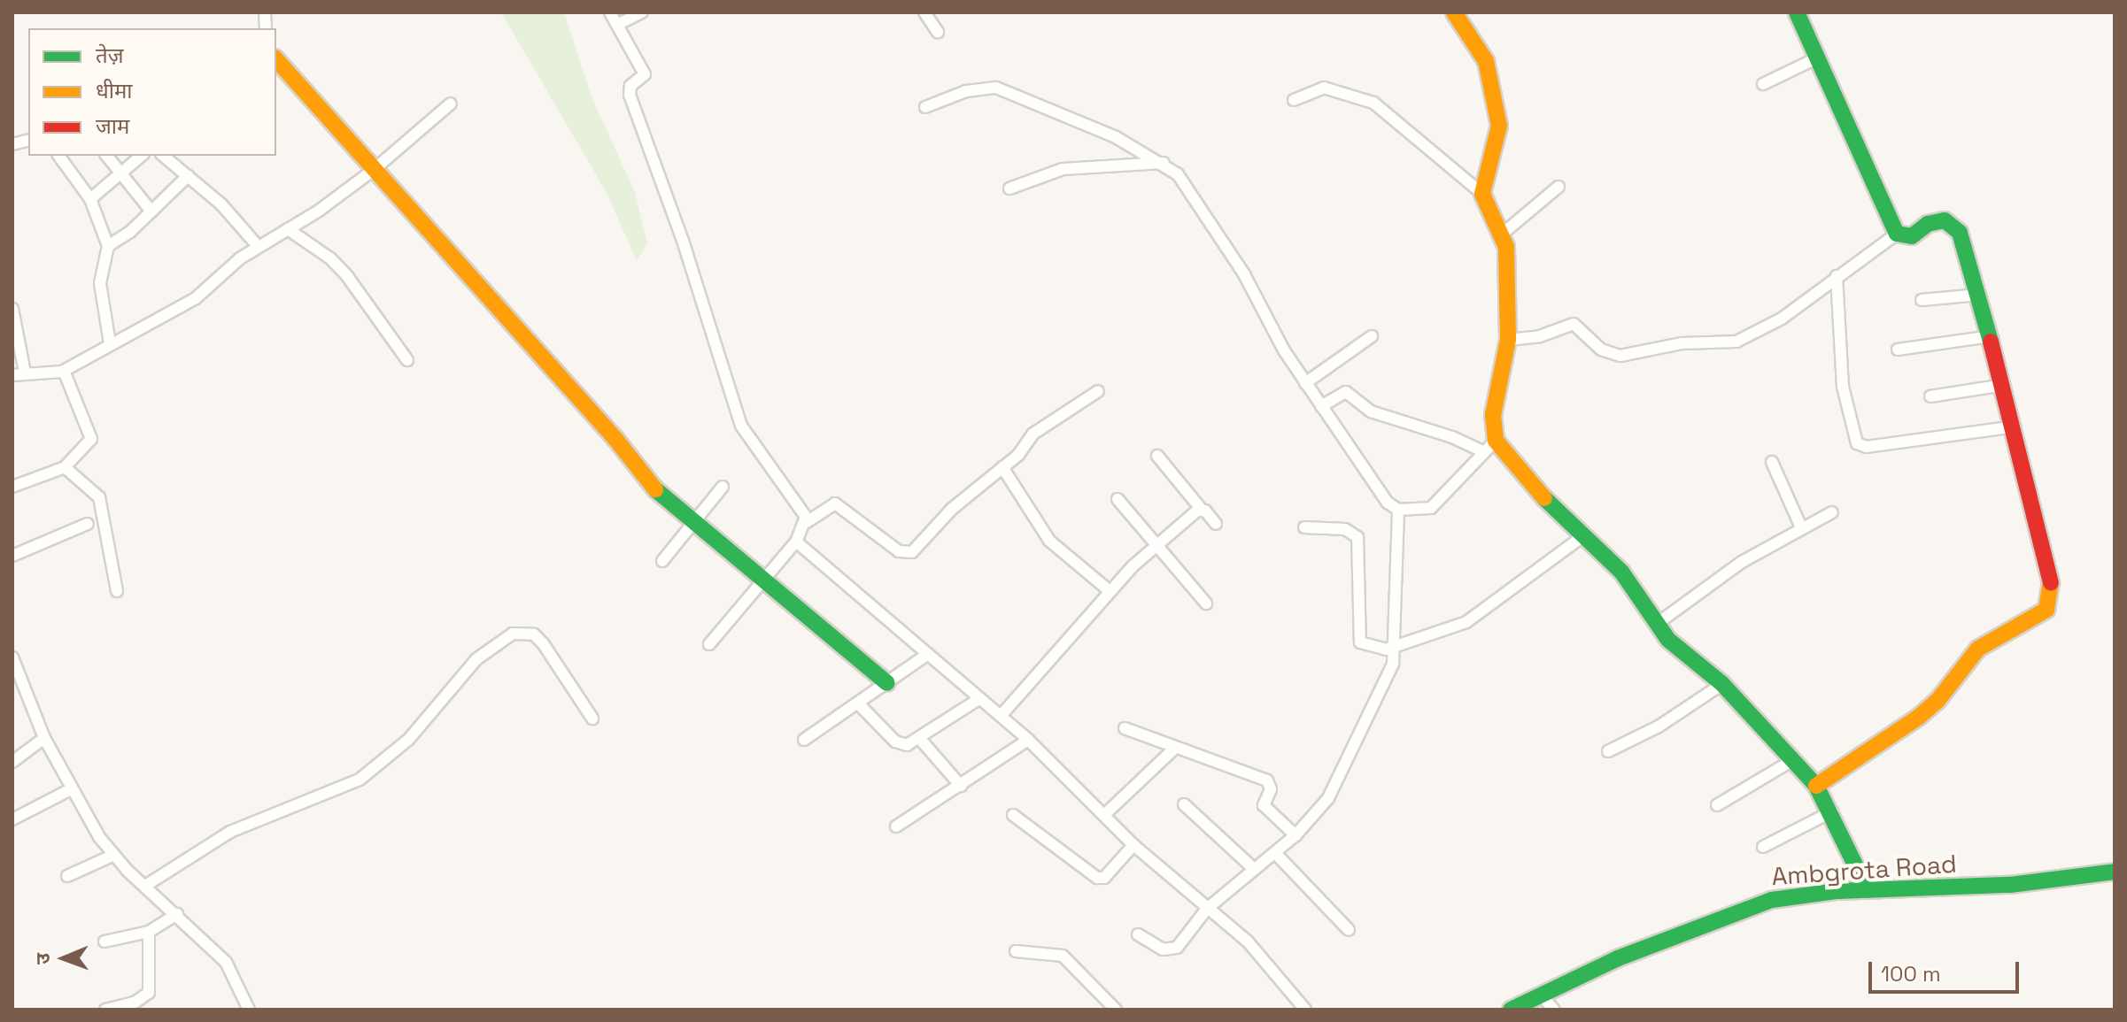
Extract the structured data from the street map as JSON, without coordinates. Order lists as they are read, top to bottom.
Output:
{
  "streets": {
    "street": ["Ambgrota Road"]
  },
  "legend": ["तेज़", "धीमा", "जाम"],
  "scale_bar": "100 m",
  "north": "left"
}
